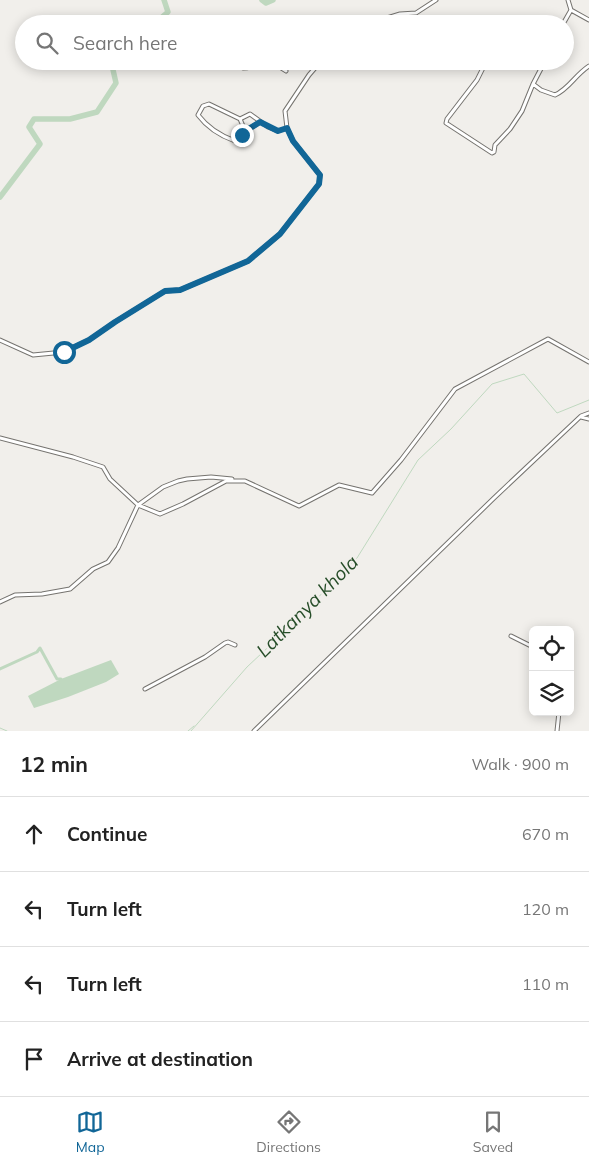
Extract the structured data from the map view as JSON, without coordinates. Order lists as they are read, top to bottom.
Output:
{
  "water": ["Latkanya khola"],
  "page": {
    "search": "Search here",
    "heading": ["12 min", "Walk · 900 m"],
    "list": [
      ["Continue", "670 m"],
      ["Turn left", "120 m"],
      ["Turn left", "110 m"],
      "Arrive at destination"
    ],
    "nav": ["Map", "Directions", "Saved"]
  }
}
